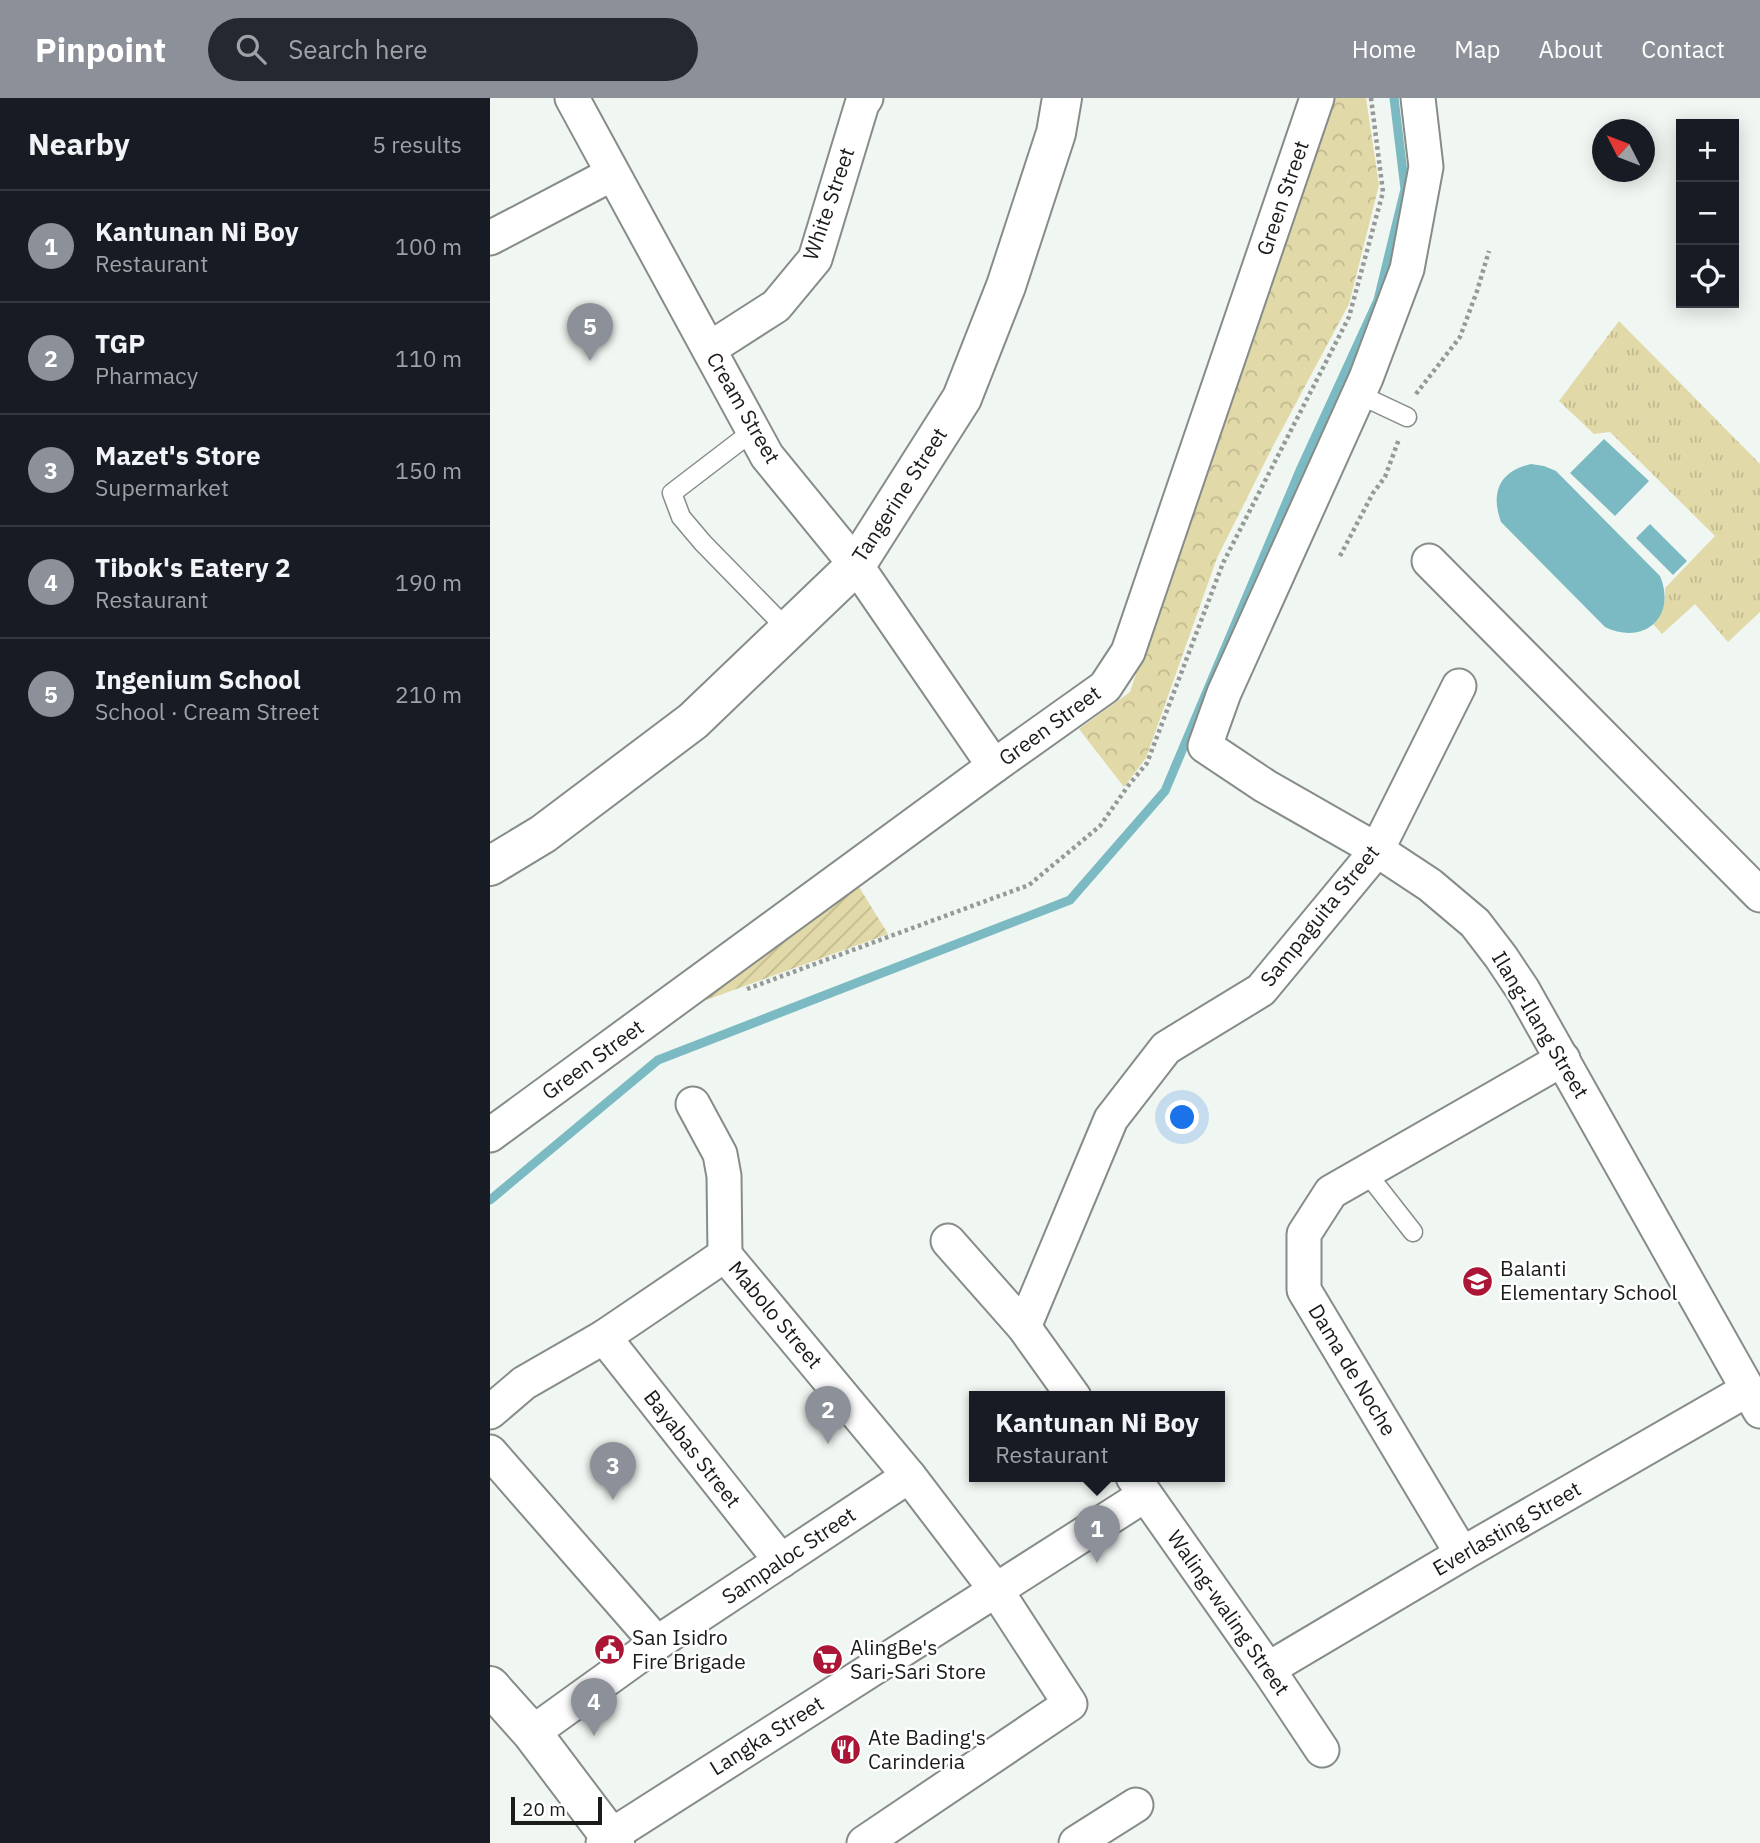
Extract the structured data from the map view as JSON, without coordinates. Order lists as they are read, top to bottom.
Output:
{
  "streets": {
    "street": [
      "Green Street",
      "White Street",
      "Cream Street",
      "Tangerine Street",
      "Sampaguita Street",
      "Ilang-Ilang Street",
      "Mabolo Street",
      "Dama de Noche",
      "Bayabas Street",
      "Everlasting Street",
      "Sampaloc Street",
      "Waling-waling Street",
      "Langka Street"
    ]
  },
  "crossings": [
    ["Green Street", "Cream Street"],
    ["White Street", "Cream Street"],
    ["Cream Street", "Tangerine Street"],
    ["Sampaguita Street", "Ilang-Ilang Street"],
    ["Ilang-Ilang Street", "Dama de Noche"],
    ["Ilang-Ilang Street", "Everlasting Street"],
    ["Mabolo Street", "Bayabas Street"],
    ["Mabolo Street", "Sampaloc Street"],
    ["Mabolo Street", "Langka Street"],
    ["Dama de Noche", "Everlasting Street"],
    ["Bayabas Street", "Sampaloc Street"],
    ["Everlasting Street", "Waling-waling Street"],
    ["Waling-waling Street", "Langka Street"]
  ],
  "places": {
    "school or university": ["Balanti Elementary School"],
    "public building": ["San Isidro Fire Brigade"],
    "supermarket": ["AlingBe's Sari-Sari Store"],
    "restaurant": ["Ate Bading's Carinderia"]
  },
  "scale_bar": "20 m",
  "north": "top left",
  "page": {
    "header": "Pinpoint",
    "search": "Search here",
    "nav": [
      "Home",
      "Map",
      "About",
      "Contact"
    ],
    "heading": ["Nearby", "5 results"],
    "map_buttons": ["+", "−"],
    "list": [
      {
        "mark": "1",
        "name": "Kantunan Ni Boy",
        "note": "Restaurant",
        "value": "100 m"
      },
      {
        "mark": "2",
        "name": "TGP",
        "note": "Pharmacy",
        "value": "110 m"
      },
      {
        "mark": "3",
        "name": "Mazet's Store",
        "note": "Supermarket",
        "value": "150 m"
      },
      {
        "mark": "4",
        "name": "Tibok's Eatery 2",
        "note": "Restaurant",
        "value": "190 m"
      },
      {
        "mark": "5",
        "name": "Ingenium School",
        "note": "School · Cream Street",
        "value": "210 m"
      }
    ],
    "pins": [
      "5",
      "2",
      "3",
      "1",
      "4"
    ],
    "popup": ["Kantunan Ni Boy", "Restaurant"],
    "scale": "20 m"
  }
}
